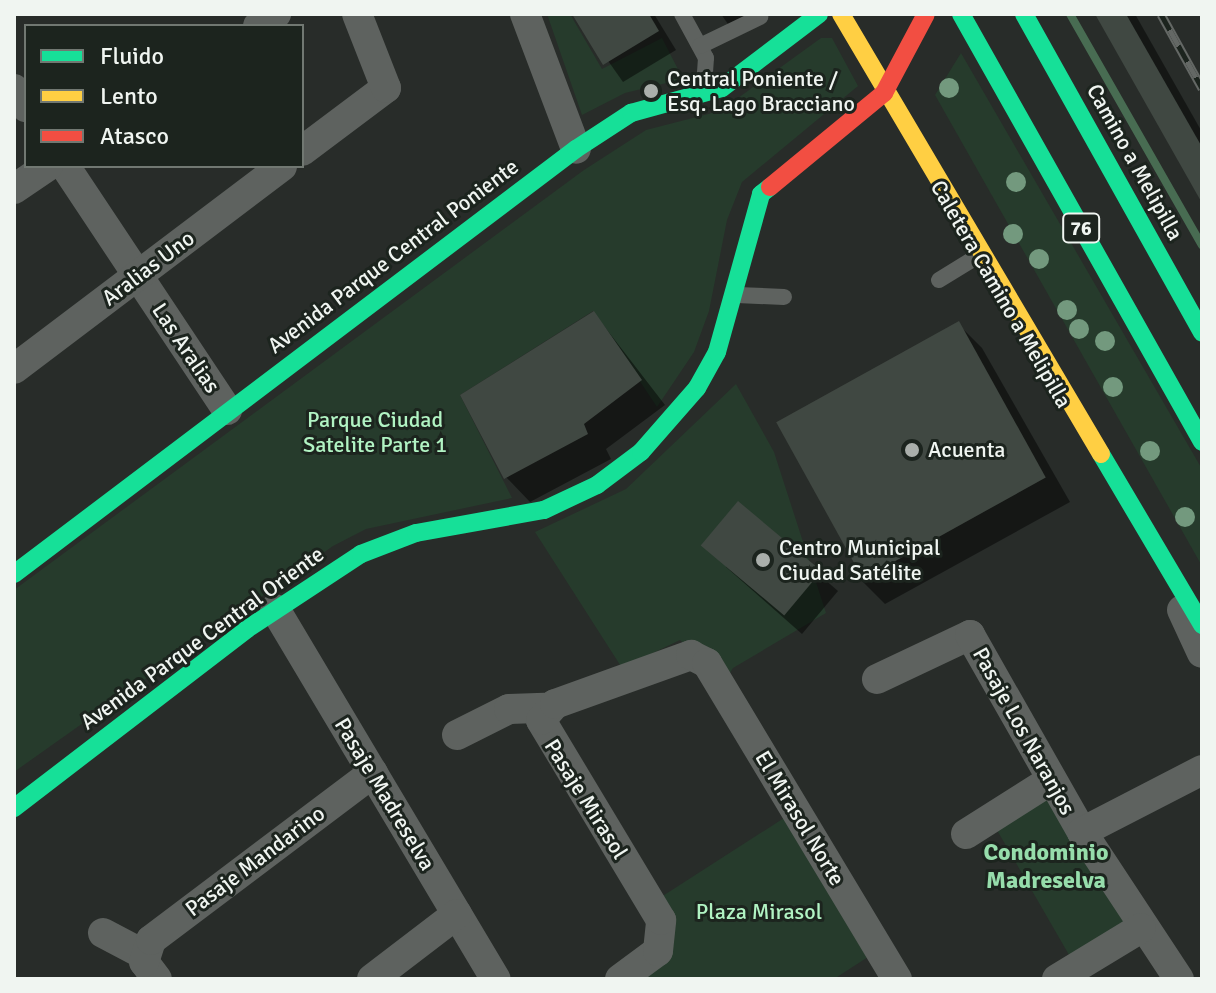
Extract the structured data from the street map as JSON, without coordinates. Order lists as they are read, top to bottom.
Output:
{
  "streets": {
    "street": [
      "Camino a Melipilla",
      "76",
      "Avenida Parque Central Poniente",
      "Aralias Uno",
      "Caletera Camino a Melipilla",
      "Las Aralias",
      "Avenida Parque Central Oriente",
      "Pasaje Los Naranjos",
      "Pasaje Madreselva",
      "Pasaje Mirasol",
      "El Mirasol Norte",
      "Pasaje Mandarino"
    ]
  },
  "crossings": [
    ["Avenida Parque Central Poniente", "Las Aralias"],
    ["Aralias Uno", "Las Aralias"],
    ["Caletera Camino a Melipilla", "Avenida Parque Central Oriente"],
    ["Avenida Parque Central Oriente", "Pasaje Madreselva"],
    ["Pasaje Madreselva", "Pasaje Mandarino"],
    ["Pasaje Mirasol", "El Mirasol Norte"]
  ],
  "districts": ["Condominio Madreselva"],
  "parks": ["Parque Ciudad Satelite Parte 1", "Plaza Mirasol"],
  "places": ["Central Poniente / Esq. Lago Bracciano", "Acuenta", "Centro Municipal Ciudad Satélite"],
  "legend": ["Fluido", "Lento", "Atasco"]
}
